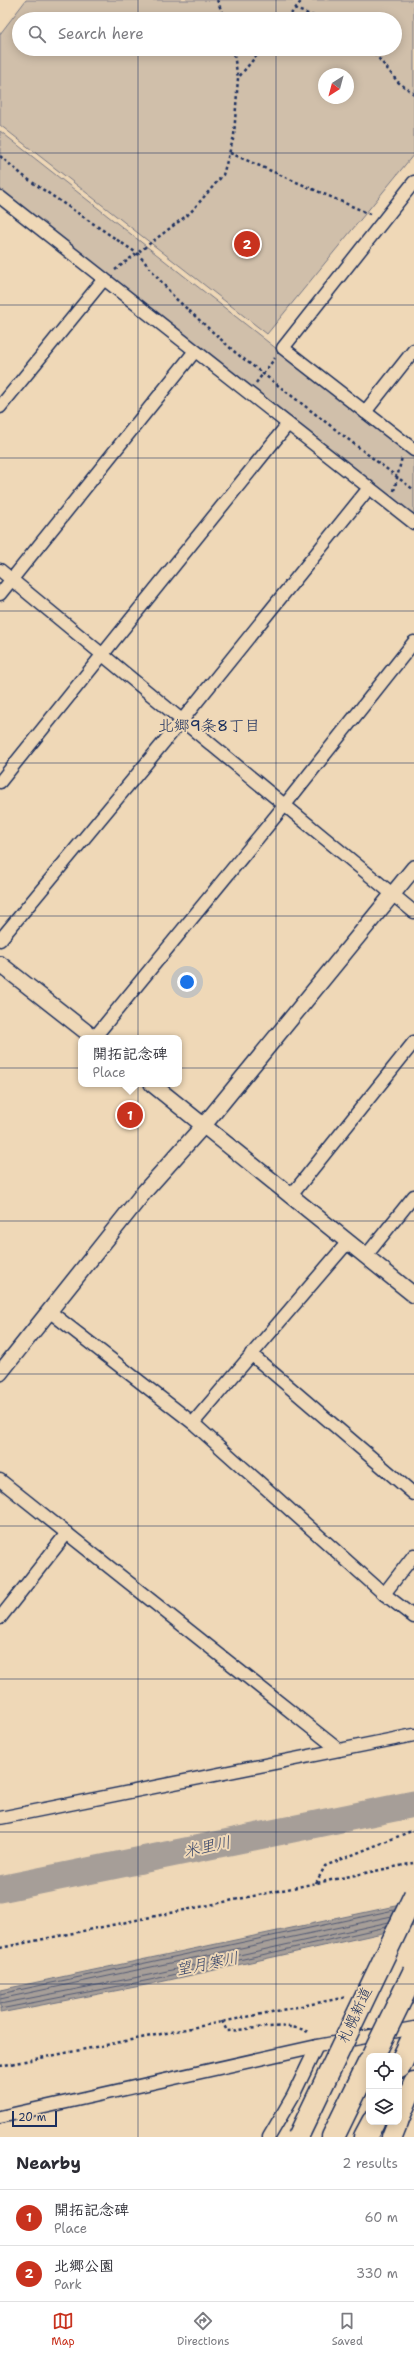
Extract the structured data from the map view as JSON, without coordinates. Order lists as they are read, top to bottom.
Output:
{
  "streets": {
    "highway": ["札幌新道"]
  },
  "districts": ["北郷9条8丁目"],
  "water": ["米里川", "望月寒川"],
  "scale_bar": "20 m",
  "north": "bottom left",
  "page": {
    "search": "Search here",
    "pins": ["2", "1"],
    "popup": ["開拓記念碑", "Place"],
    "scale": "20 m",
    "heading": ["Nearby", "2 results"],
    "list": [
      {
        "mark": "1",
        "name": "開拓記念碑",
        "note": "Place",
        "value": "60 m"
      },
      {
        "mark": "2",
        "name": "北郷公園",
        "note": "Park",
        "value": "330 m"
      }
    ],
    "nav": ["Map", "Directions", "Saved"]
  }
}
